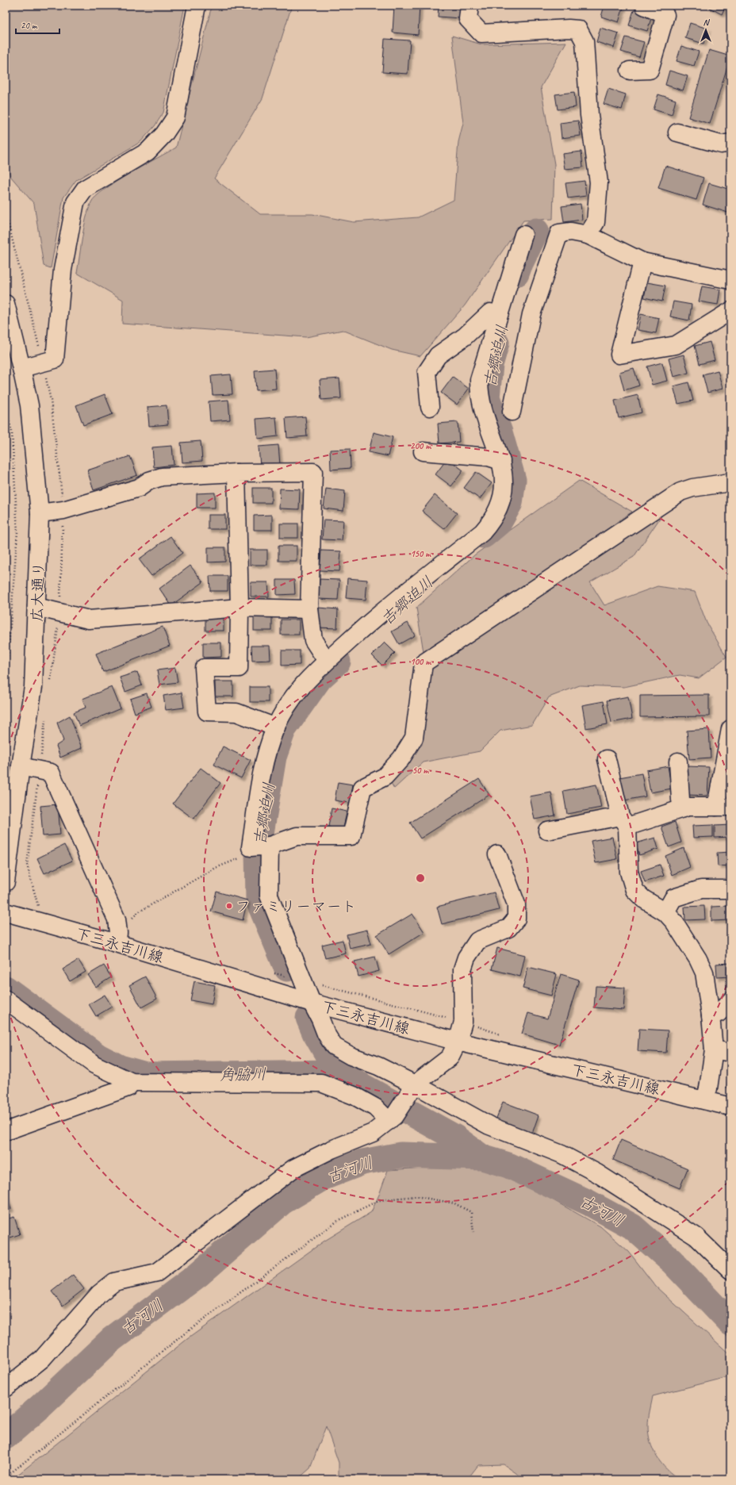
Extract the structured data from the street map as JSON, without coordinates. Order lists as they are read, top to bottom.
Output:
{
  "streets": {
    "street": ["広大通り", "下三永吉川線"]
  },
  "water": ["吉郷迫川", "角脇川", "古河川"],
  "places": ["ファミリーマート"],
  "scale_bar": "20 m",
  "north": "top",
  "rings": [
    "200 m",
    "150 m",
    "100 m",
    "50 m"
  ]
}
